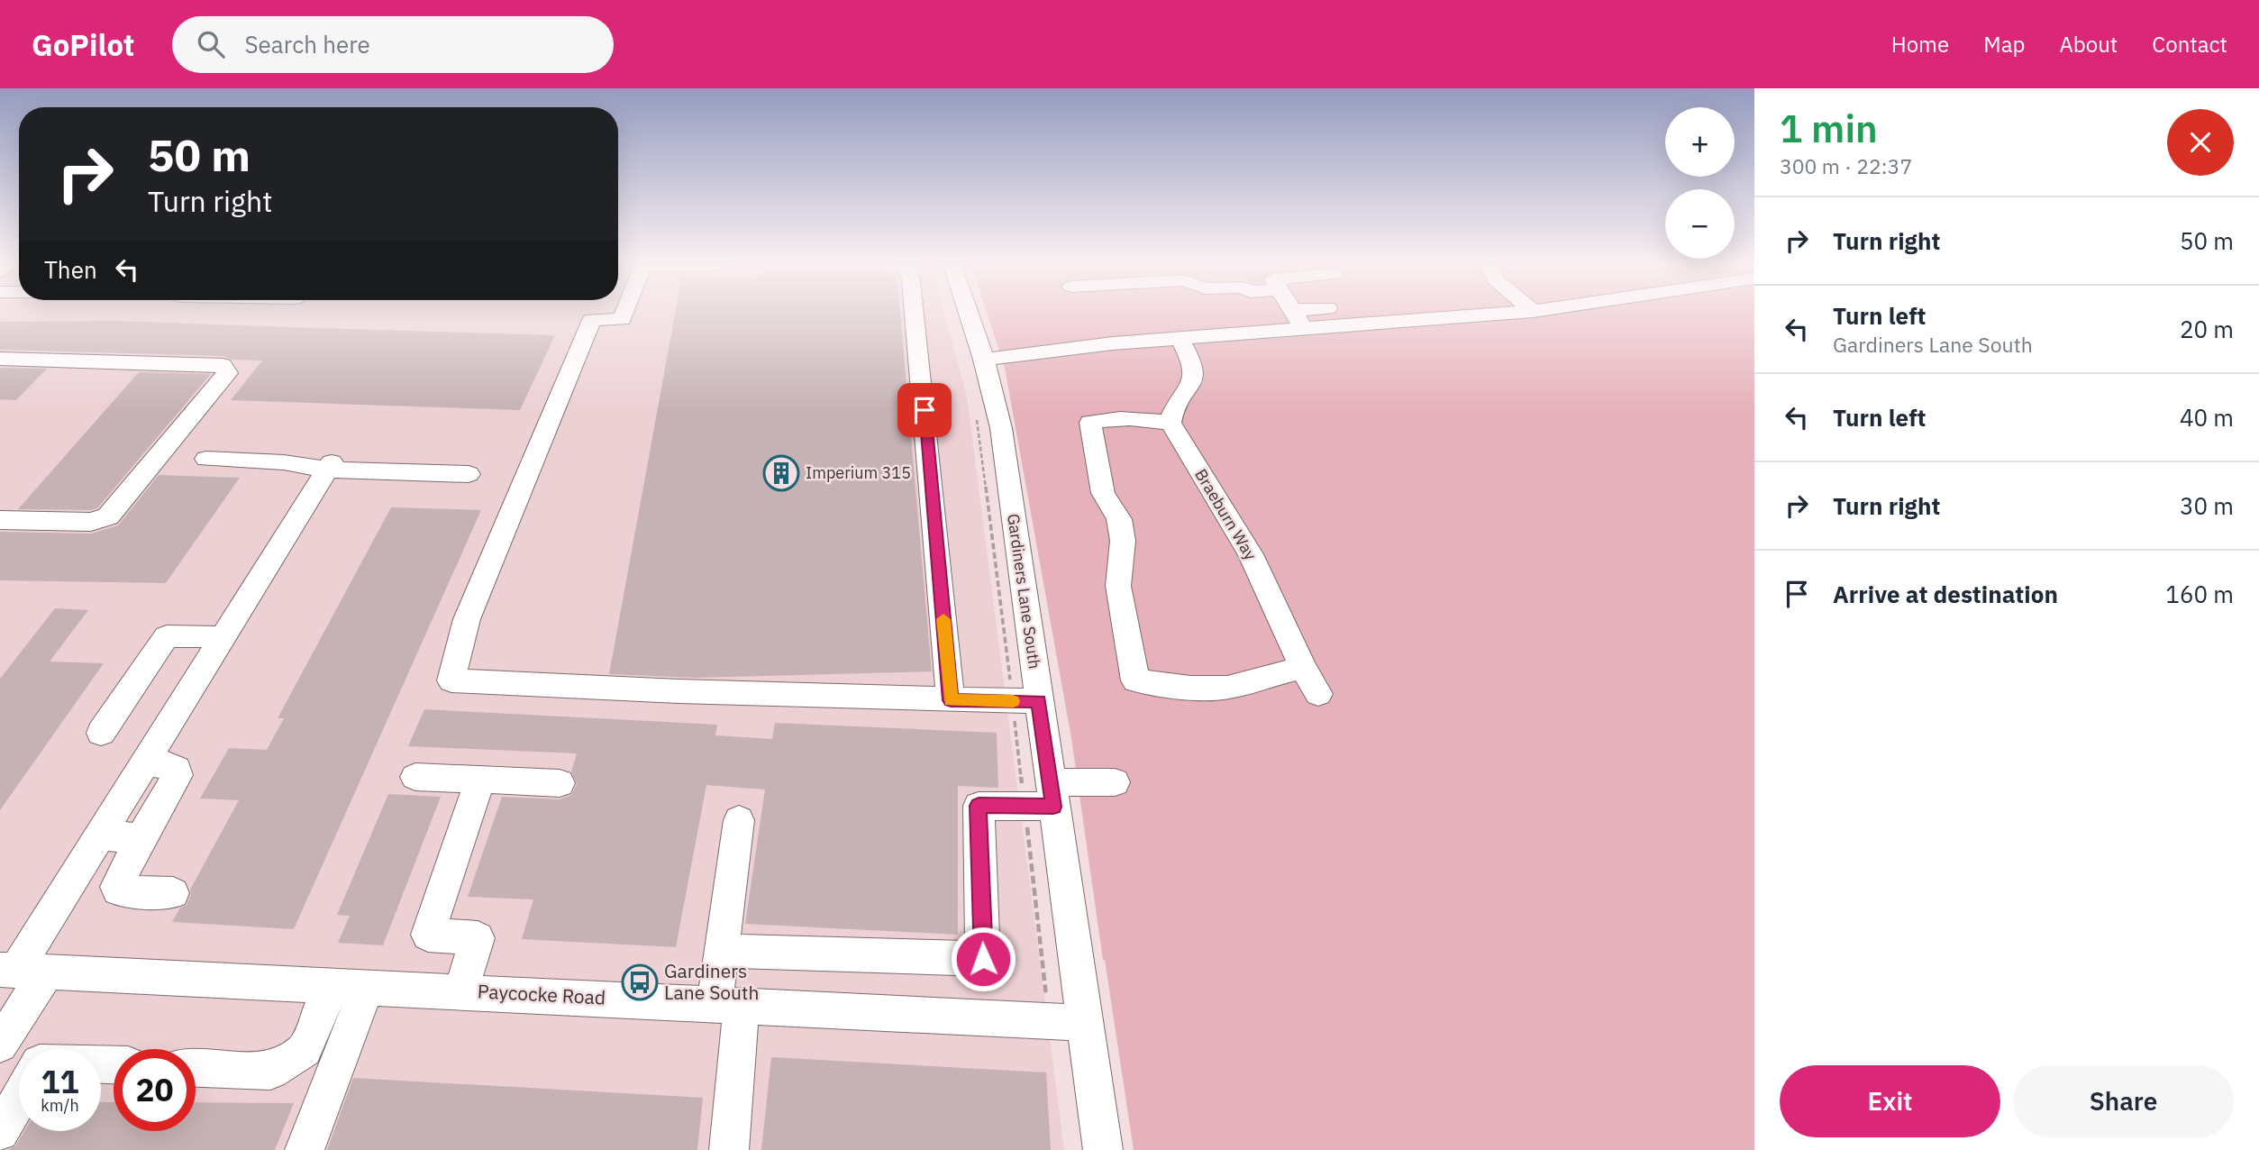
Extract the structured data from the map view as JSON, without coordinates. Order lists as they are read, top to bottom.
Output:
{
  "streets": {
    "street": ["Braeburn Way", "Gardiners Lane South", "Paycocke Road"]
  },
  "crossings": [
    ["Gardiners Lane South", "Paycocke Road"]
  ],
  "places": {
    "building": ["Imperium 315"],
    "bus stop": ["Gardiners Lane South"]
  },
  "page": {
    "header": "GoPilot",
    "search": "Search here",
    "nav": [
      "Home",
      "Map",
      "About",
      "Contact"
    ],
    "heading": ["1 min", "300 m · 22:37"],
    "map_buttons": ["+", "−"],
    "turn": ["50 m", "Turn right"],
    "list": [
      {
        "name": "Turn right",
        "value": "50 m"
      },
      {
        "name": "Turn left",
        "note": "Gardiners Lane South",
        "value": "20 m"
      },
      {
        "name": "Turn left",
        "value": "40 m"
      },
      {
        "name": "Turn right",
        "value": "30 m"
      },
      {
        "name": "Arrive at destination",
        "value": "160 m"
      }
    ],
    "then": "Then",
    "speed": "11 km/h",
    "limit": "20",
    "buttons": ["Exit", "Share"]
  }
}
